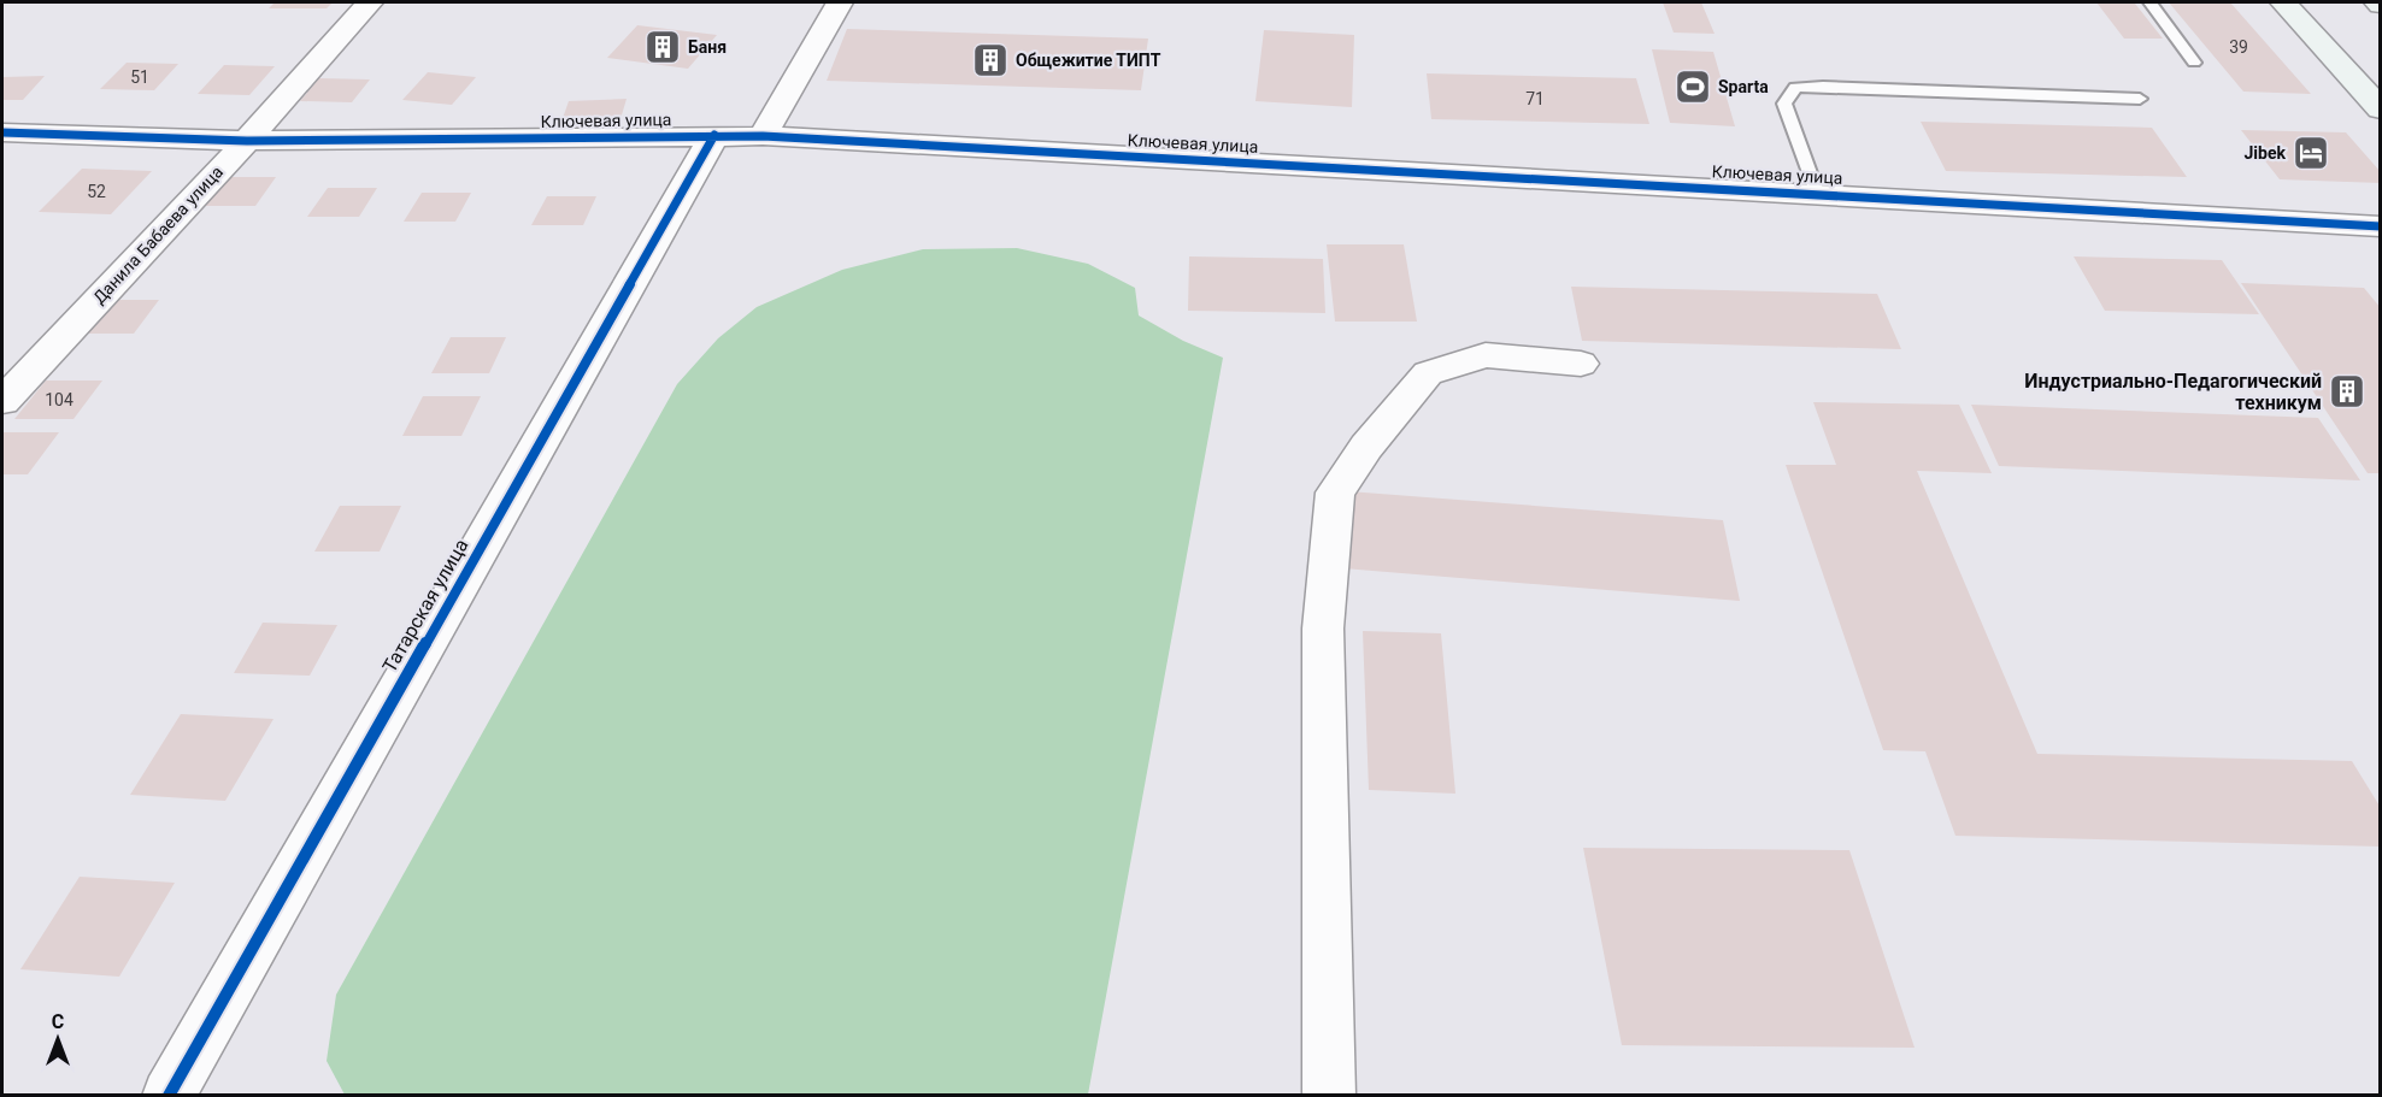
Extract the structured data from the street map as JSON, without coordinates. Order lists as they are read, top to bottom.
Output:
{
  "streets": {
    "street": ["Ключевая улица", "Данила Бабаева улица", "Татарская улица"]
  },
  "crossings": [
    ["Ключевая улица", "Данила Бабаева улица"],
    ["Ключевая улица", "Татарская улица"]
  ],
  "places": {
    "building": ["Баня", "Общежитие ТИПТ", "Индустриально-Педагогический техникум"],
    "sports": ["Sparta"],
    "hotel": ["Jibek"]
  },
  "house_numbers": [
    "39",
    "51",
    "71",
    "52",
    "104"
  ],
  "north": "top"
}
